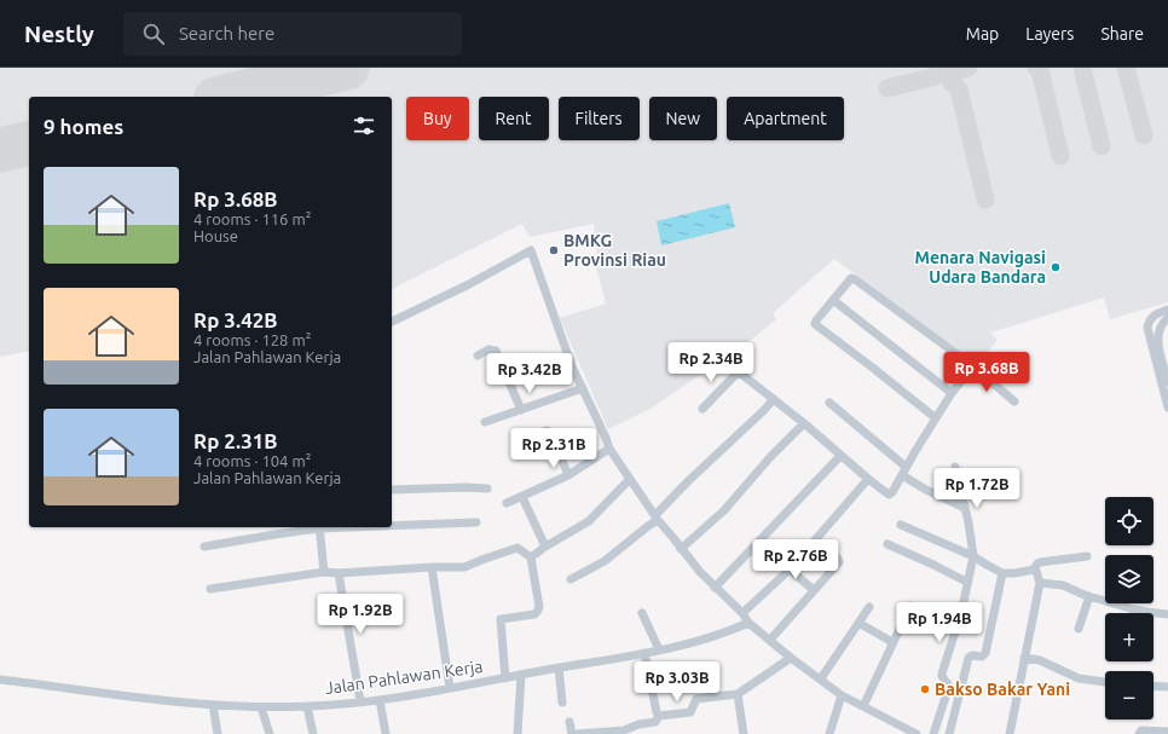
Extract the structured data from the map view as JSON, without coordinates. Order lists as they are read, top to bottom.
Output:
{
  "streets": {
    "street": ["Jalan Pahlawan Kerja"]
  },
  "places": ["BMKG Provinsi Riau", "Menara Navigasi Udara Bandara", "Bakso Bakar Yani"],
  "page": {
    "header": "Nestly",
    "search": "Search here",
    "nav": ["Map", "Layers", "Share"],
    "chip": [
      "Buy",
      "Rent",
      "Filters",
      "New",
      "Apartment"
    ],
    "heading": "9 homes",
    "list": [
      {
        "name": "Rp 3.68B",
        "note": "4 rooms · 116 m² · House"
      },
      {
        "name": "Rp 3.42B",
        "note": "4 rooms · 128 m² · Jalan Pahlawan Kerja"
      },
      {
        "name": "Rp 2.31B",
        "note": "4 rooms · 104 m² · Jalan Pahlawan Kerja"
      }
    ],
    "price": [
      "Rp 2.34B",
      "Rp 3.68B",
      "Rp 3.42B",
      "Rp 2.31B",
      "Rp 1.72B",
      "Rp 2.76B",
      "Rp 1.92B",
      "Rp 1.94B",
      "Rp 3.03B"
    ],
    "map_buttons": ["+", "−"]
  }
}
